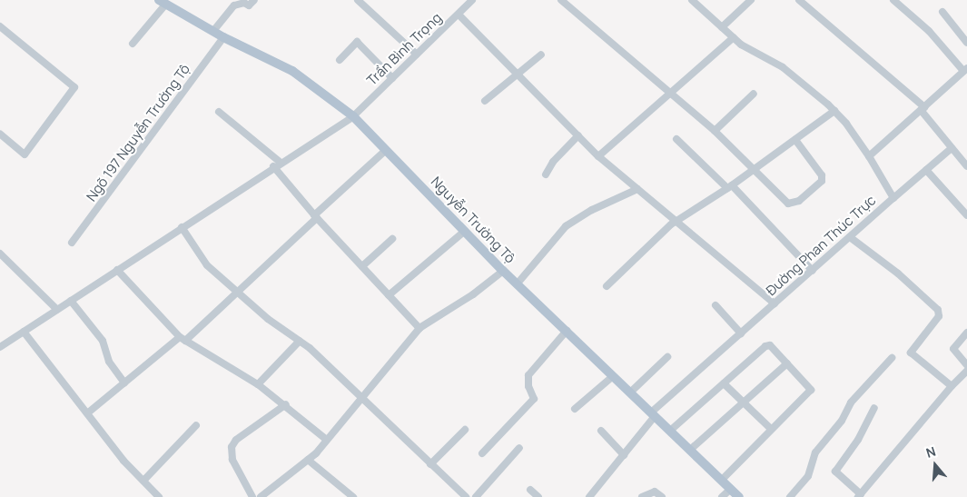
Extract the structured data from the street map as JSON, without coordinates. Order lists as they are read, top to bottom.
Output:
{
  "streets": {
    "main road": ["Nguyễn Trường Tộ"],
    "street": ["Trần Bình Trọng", "Ngõ 197 Nguyễn Trường Tộ", "Đường Phan Thúc Trực"]
  },
  "crossings": [
    ["Trần Bình Trọng", "Nguyễn Trường Tộ"],
    ["Ngõ 197 Nguyễn Trường Tộ", "Nguyễn Trường Tộ"],
    ["Nguyễn Trường Tộ", "Đường Phan Thúc Trực"]
  ],
  "north": "top"
}
